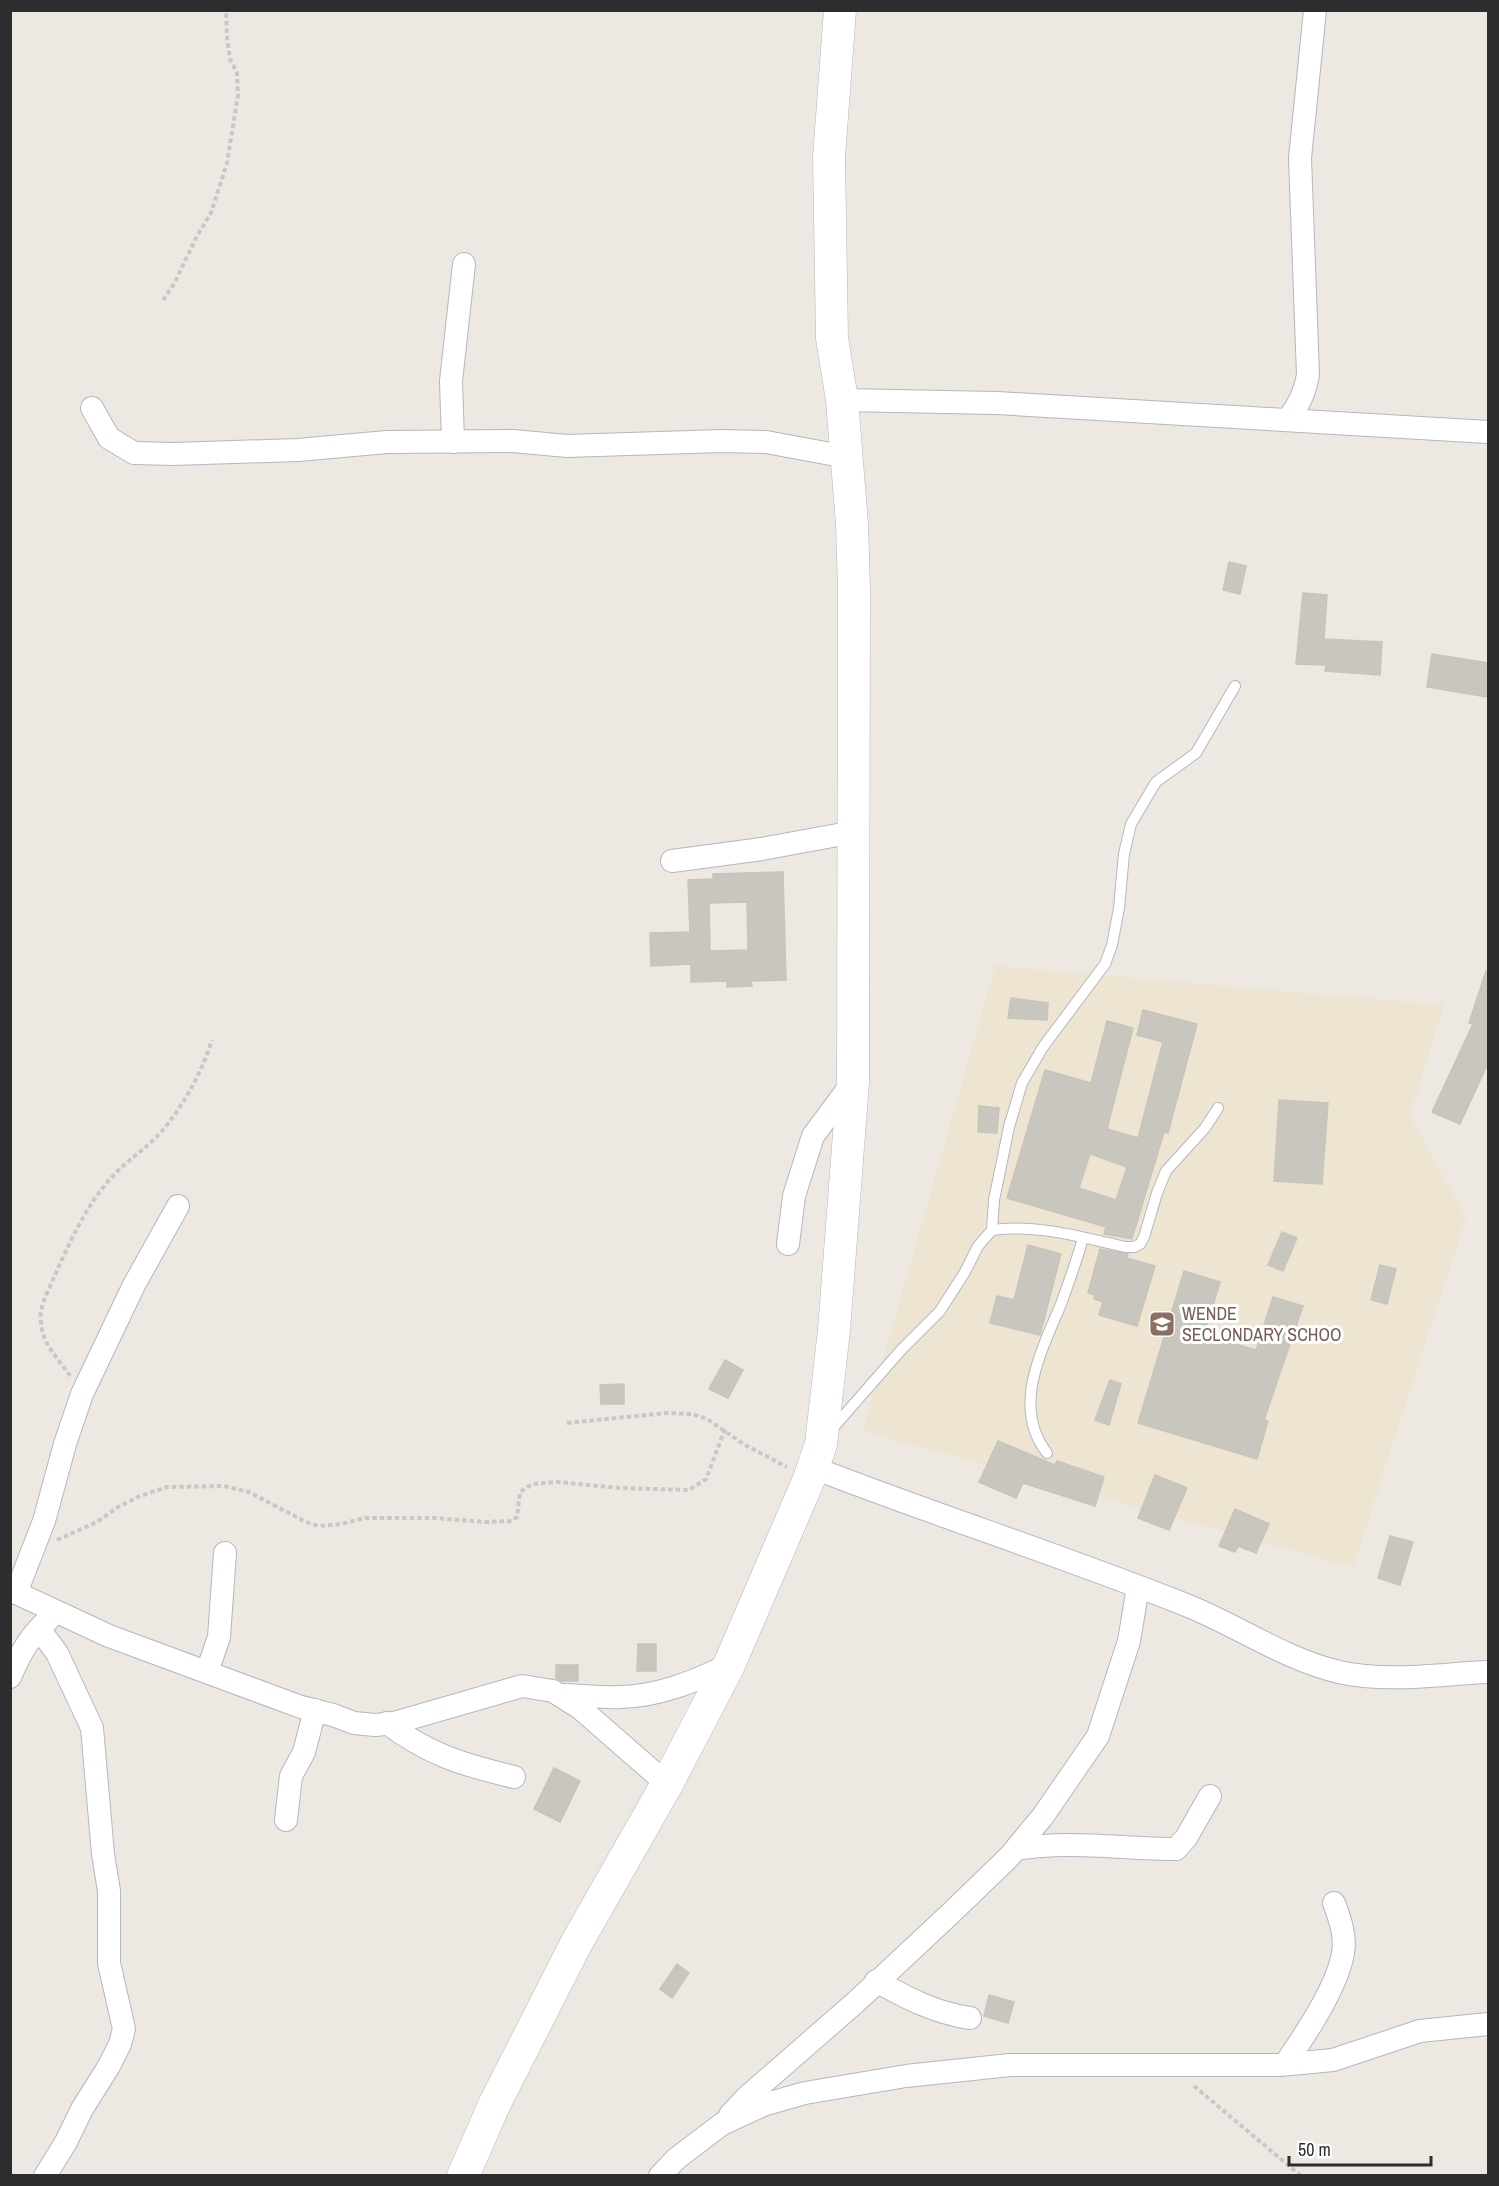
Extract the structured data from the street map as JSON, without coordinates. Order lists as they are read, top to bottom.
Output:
{
  "places": {
    "school or university": ["WENDE SECLONDARY SCHOO"]
  },
  "scale_bar": "50 m"
}
